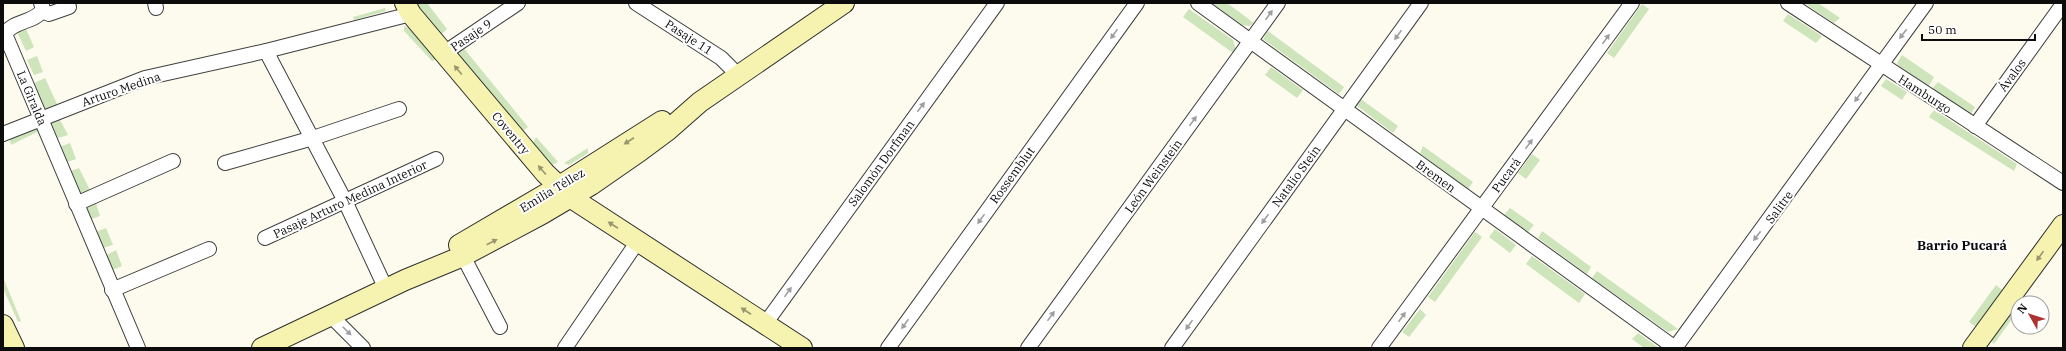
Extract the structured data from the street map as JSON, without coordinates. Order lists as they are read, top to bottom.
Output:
{
  "streets": {
    "street": [
      "Pasaje 9",
      "Pasaje 11",
      "Ávalos",
      "Arturo Medina",
      "Hamburgo",
      "La Giralda",
      "Coventry",
      "Salomón Dorfman",
      "Rossemblut",
      "Pucará",
      "León Weinstein",
      "Natalio Stein",
      "Bremen",
      "Emilia Téllez",
      "Pasaje Arturo Medina Interior",
      "Salitre"
    ]
  },
  "crossings": [
    ["Pasaje 9", "Coventry"],
    ["Pasaje 11", "Emilia Téllez"],
    ["Ávalos", "Hamburgo"],
    ["Arturo Medina", "La Giralda"],
    ["Arturo Medina", "Coventry"],
    ["Hamburgo", "Salitre"],
    ["Coventry", "Salomón Dorfman"],
    ["Coventry", "Emilia Téllez"],
    ["Pucará", "Bremen"],
    ["León Weinstein", "Bremen"],
    ["Natalio Stein", "Bremen"],
    ["Bremen", "Salitre"]
  ],
  "one_way": [
    "Coventry",
    "Salomón Dorfman",
    "Rossemblut",
    "Pucará",
    "León Weinstein",
    "Natalio Stein",
    "Salitre"
  ],
  "districts": ["Barrio Pucará"],
  "scale_bar": "50 m",
  "north": "top left"
}
